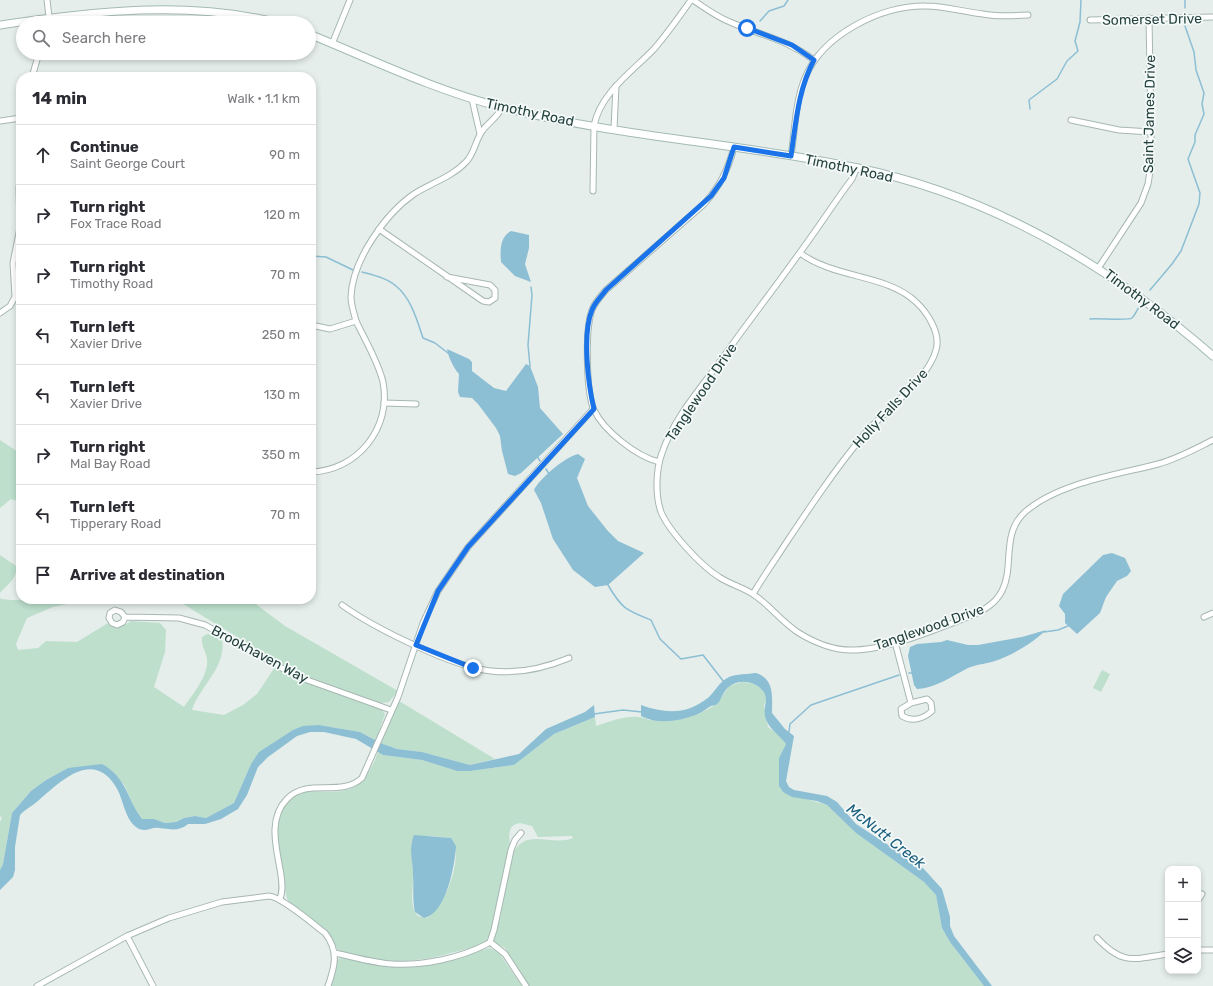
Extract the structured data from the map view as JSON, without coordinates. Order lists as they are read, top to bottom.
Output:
{
  "streets": {
    "main road": ["Timothy Road"],
    "street": [
      "Somerset Drive",
      "Saint James Drive",
      "Tanglewood Drive",
      "Holly Falls Drive",
      "Brookhaven Way"
    ]
  },
  "crossings": [
    ["Somerset Drive", "Saint James Drive"],
    ["Timothy Road", "Saint James Drive"],
    ["Timothy Road", "Tanglewood Drive"],
    ["Tanglewood Drive", "Holly Falls Drive"]
  ],
  "water": ["McNutt Creek"],
  "page": {
    "search": "Search here",
    "heading": ["14 min", "Walk · 1.1 km"],
    "list": [
      ["Continue", "Saint George Court", "90 m"],
      ["Turn right", "Fox Trace Road", "120 m"],
      ["Turn right", "Timothy Road", "70 m"],
      ["Turn left", "Xavier Drive", "250 m"],
      ["Turn left", "Xavier Drive", "130 m"],
      ["Turn right", "Mal Bay Road", "350 m"],
      ["Turn left", "Tipperary Road", "70 m"],
      "Arrive at destination"
    ],
    "map_buttons": ["+", "−"]
  }
}
